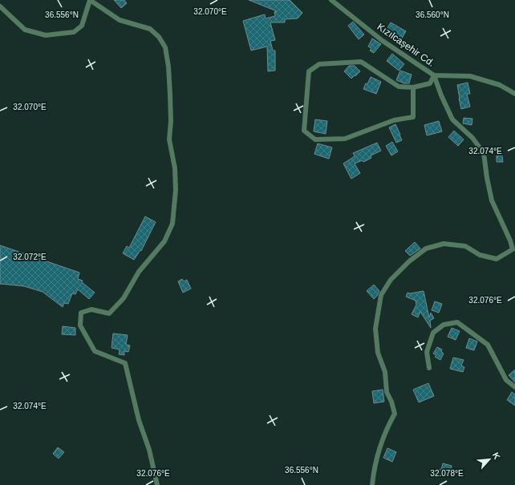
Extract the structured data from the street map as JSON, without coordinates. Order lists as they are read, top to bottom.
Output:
{
  "streets": {
    "street": ["Kızılcaşehir Cd."]
  },
  "north": "top right",
  "coordinates": [
    "32.070°E",
    "36.556°N",
    "36.560°N",
    "32.074°E",
    "32.072°E",
    "32.076°E",
    "32.078°E"
  ]
}
